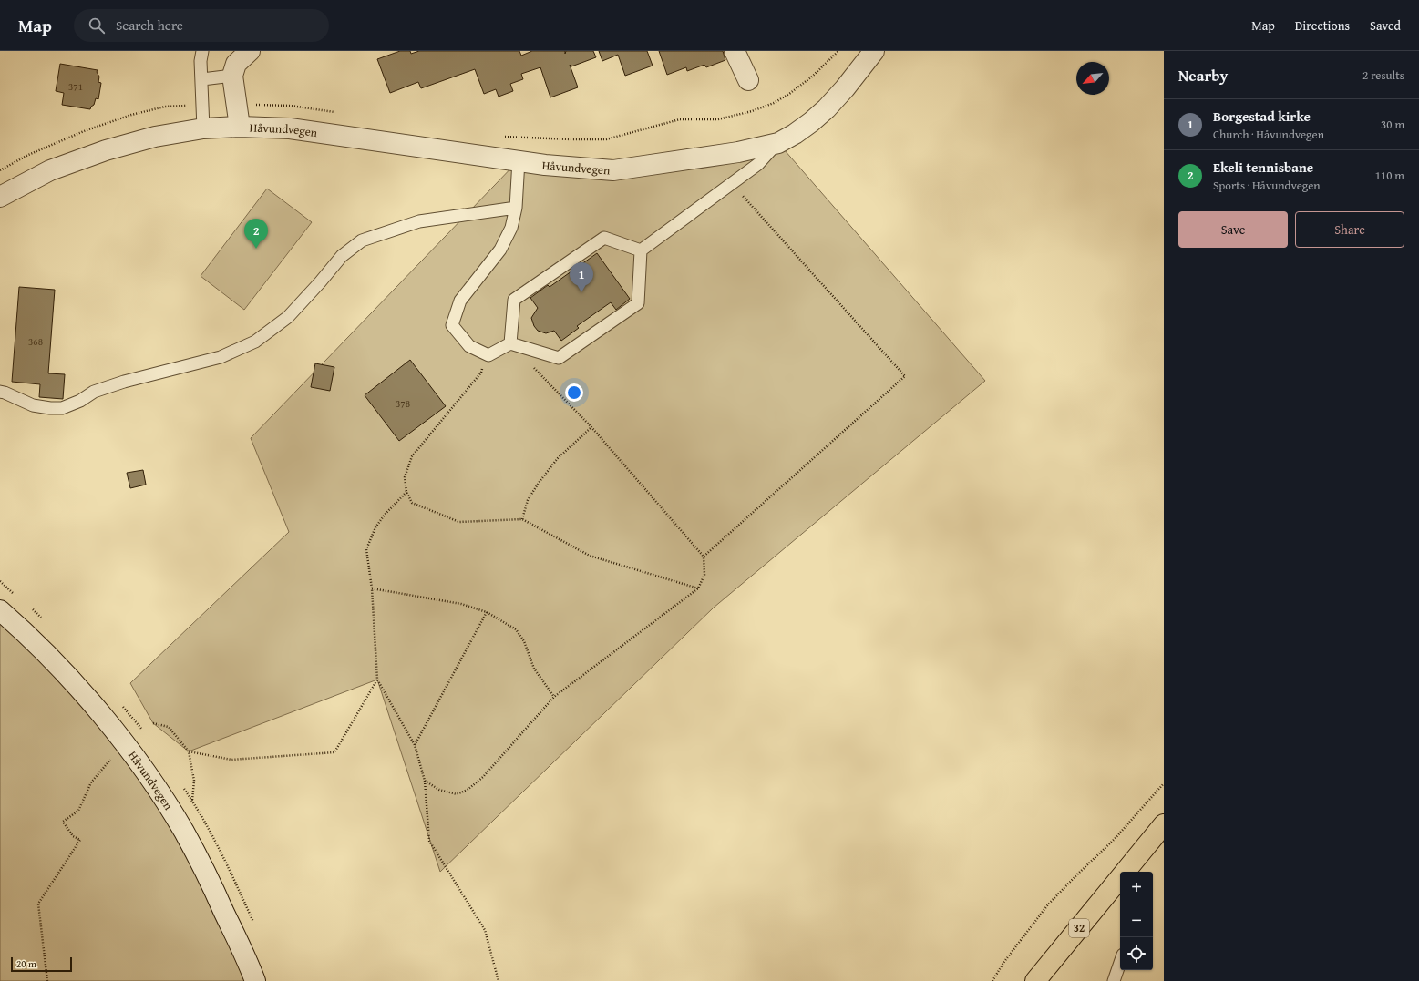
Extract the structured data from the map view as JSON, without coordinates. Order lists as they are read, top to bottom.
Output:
{
  "streets": {
    "main road": ["32"],
    "street": ["Håvundvegen"]
  },
  "house_numbers": ["371", "368", "378"],
  "scale_bar": "20 m",
  "north": "bottom left",
  "page": {
    "header": "Map",
    "search": "Search here",
    "nav": ["Map", "Directions", "Saved"],
    "heading": ["Nearby", "2 results"],
    "list": [
      {
        "mark": "1",
        "name": "Borgestad kirke",
        "note": "Church · Håvundvegen",
        "value": "30 m"
      },
      {
        "mark": "2",
        "name": "Ekeli tennisbane",
        "note": "Sports · Håvundvegen",
        "value": "110 m"
      }
    ],
    "buttons": ["Save", "Share"],
    "pins": ["2", "1"],
    "map_buttons": ["+", "−"],
    "scale": "20 m"
  }
}
